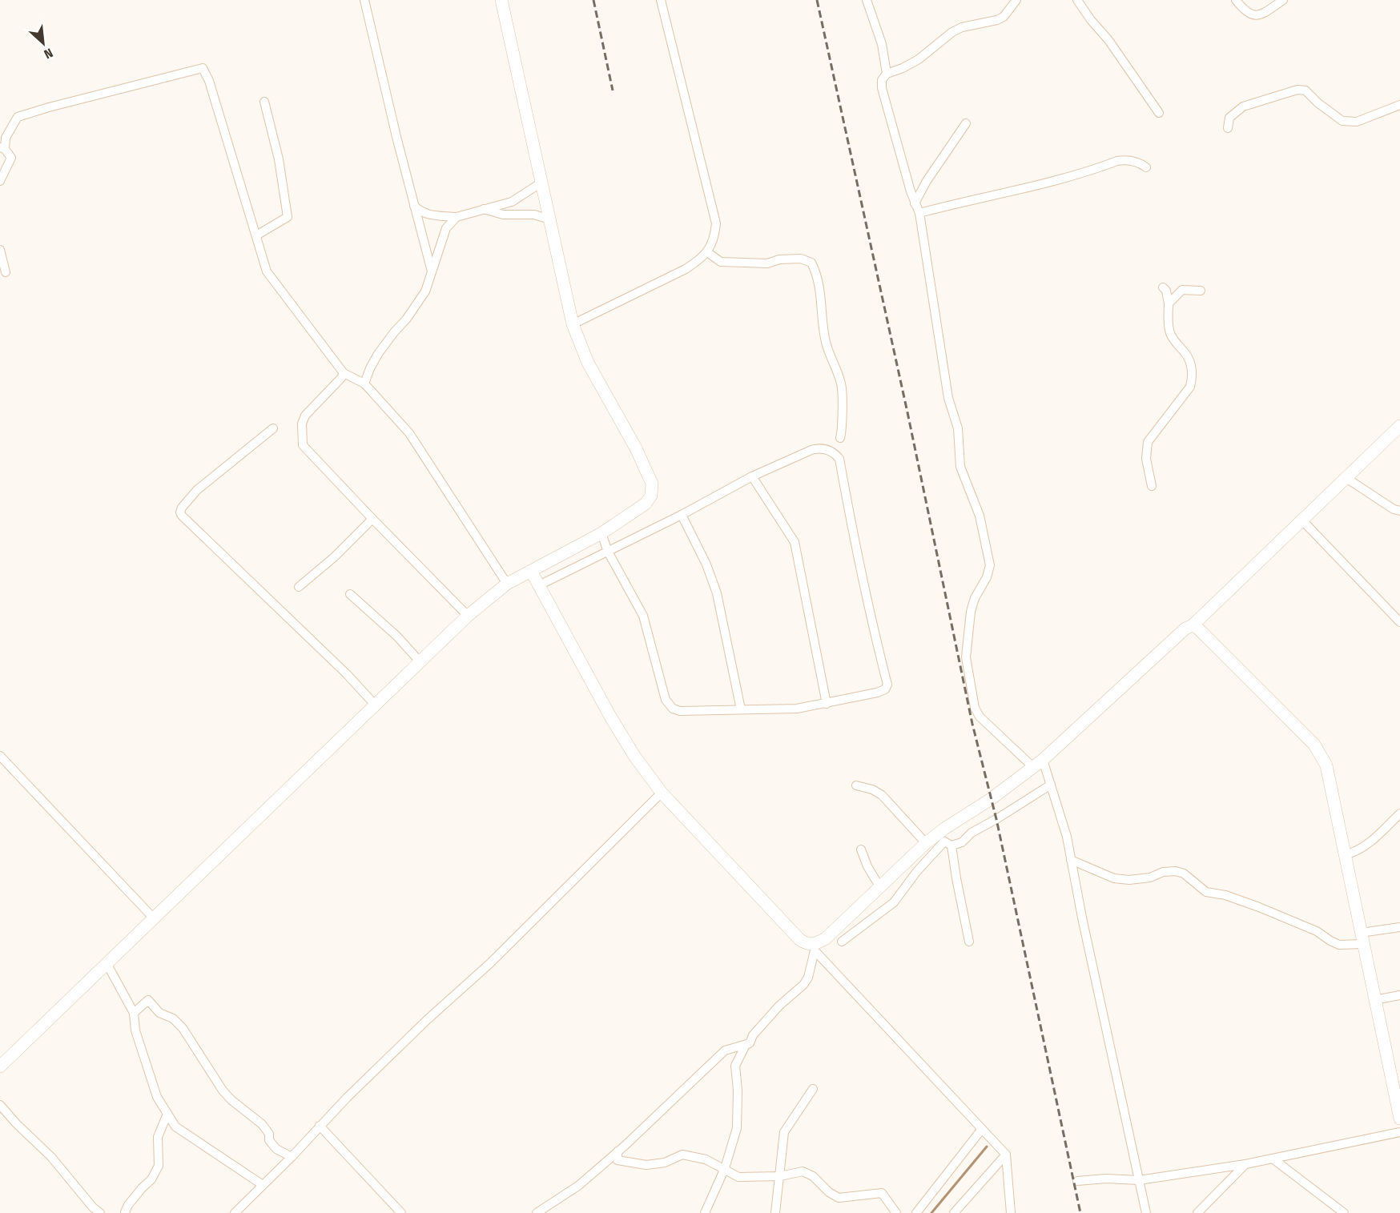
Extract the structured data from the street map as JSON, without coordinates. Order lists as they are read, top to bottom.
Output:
{
  "north": "bottom right"
}
